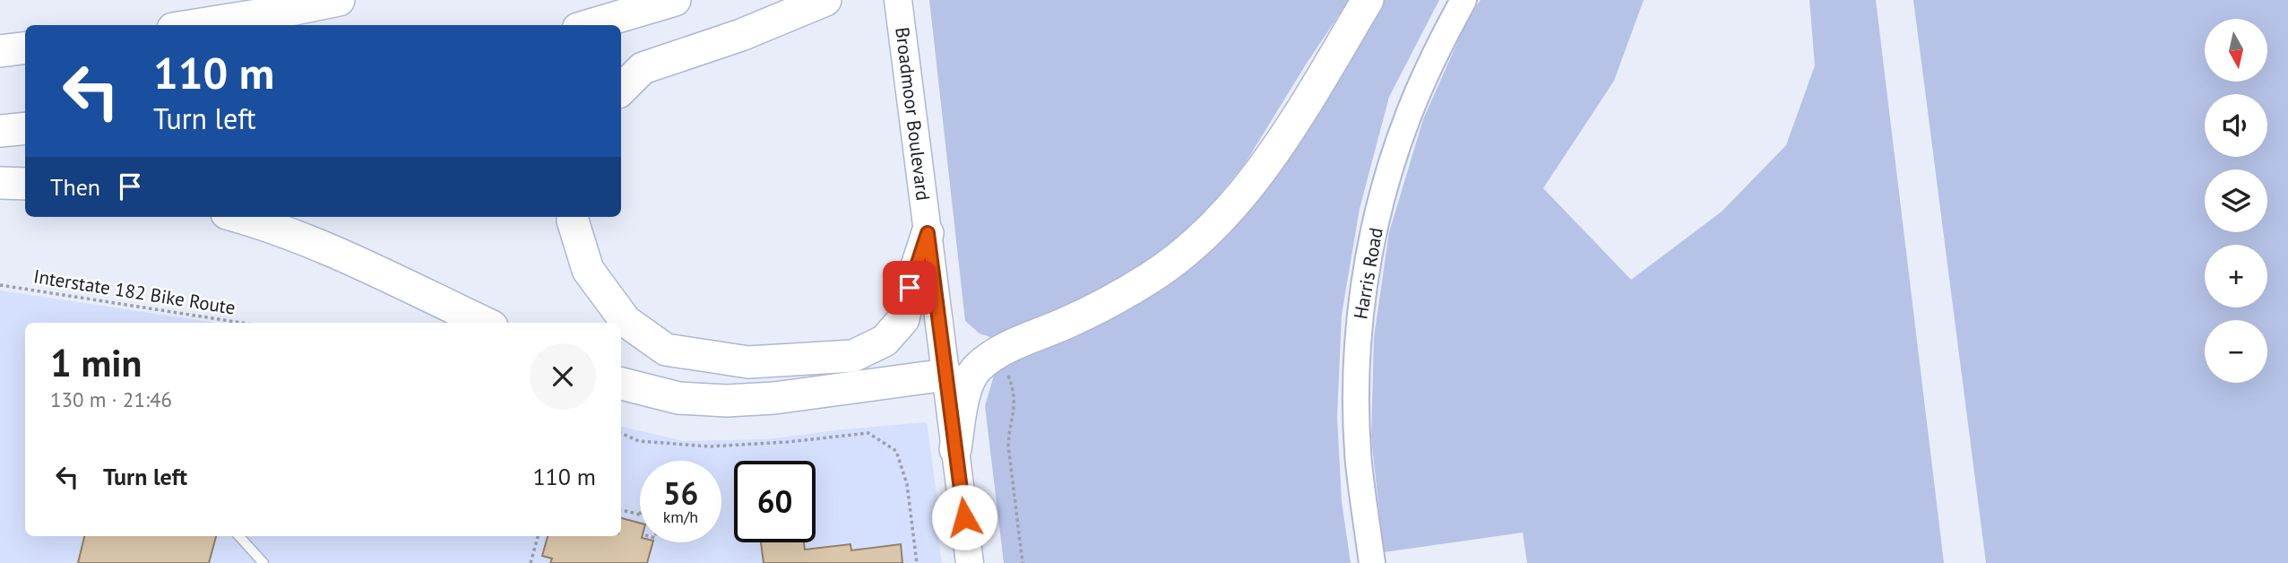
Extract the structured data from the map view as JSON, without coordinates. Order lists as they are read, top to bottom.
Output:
{
  "streets": {
    "main road": ["Broadmoor Boulevard"],
    "street": ["Harris Road"],
    "path": ["Interstate 182 Bike Route"]
  },
  "north": "bottom",
  "page": {
    "map_buttons": ["+", "−"],
    "turn": ["110 m", "Turn left"],
    "then": "Then",
    "heading": ["1 min", "130 m · 21:46"],
    "list": [
      {
        "name": "Turn left",
        "value": "110 m"
      }
    ],
    "speed": "56 km/h",
    "limit": "60"
  }
}
